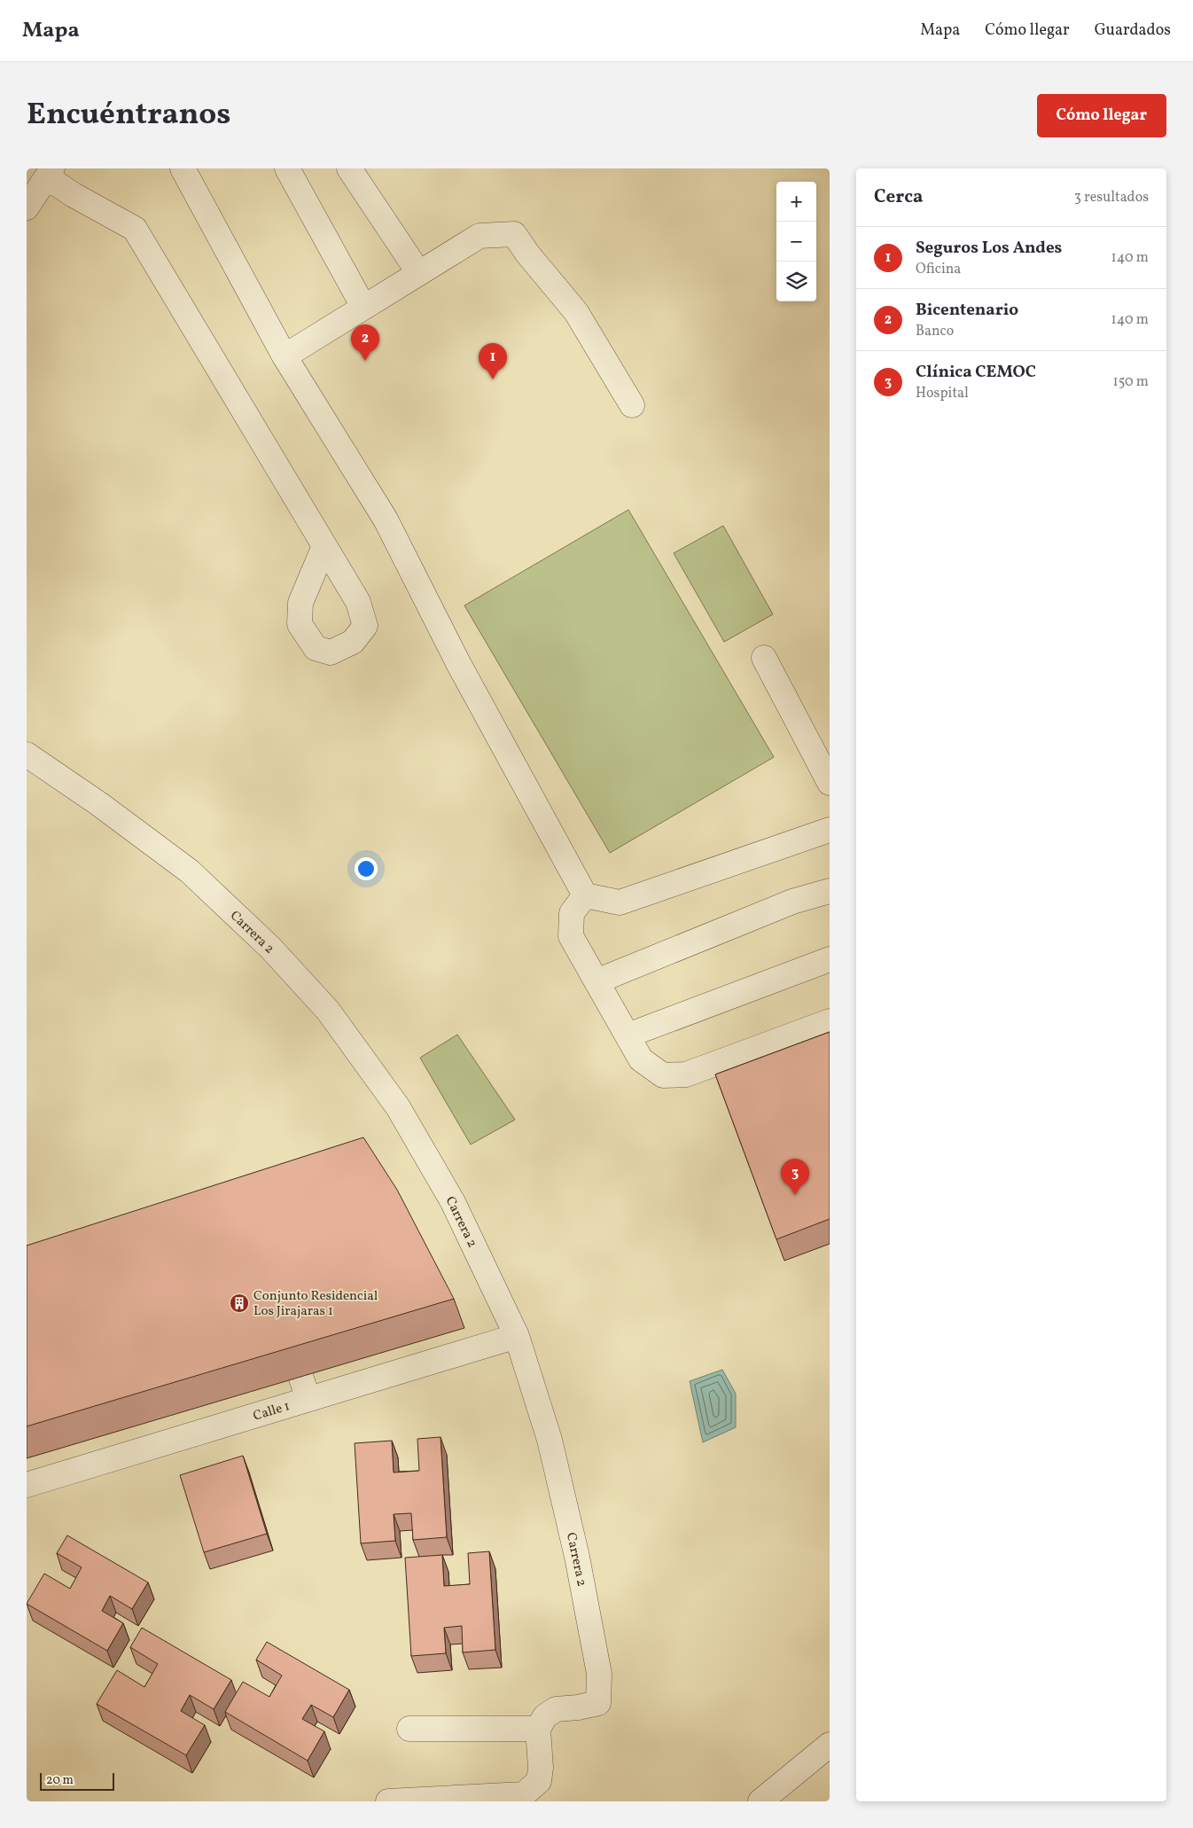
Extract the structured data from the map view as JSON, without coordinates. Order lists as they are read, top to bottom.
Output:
{
  "streets": {
    "street": ["Carrera 2", "Calle 1"]
  },
  "crossings": [
    ["Carrera 2", "Calle 1"]
  ],
  "places": {
    "building": ["Conjunto Residencial Los Jirajaras 1"]
  },
  "scale_bar": "20 m",
  "page": {
    "header": "Mapa",
    "nav": ["Mapa", "Cómo llegar", "Guardados"],
    "title": "Encuéntranos",
    "buttons": "Cómo llegar",
    "heading": ["Cerca", "3 resultados"],
    "map_buttons": ["+", "−"],
    "list": [
      {
        "mark": "1",
        "name": "Seguros Los Andes",
        "note": "Oficina",
        "value": "140 m"
      },
      {
        "mark": "2",
        "name": "Bicentenario",
        "note": "Banco",
        "value": "140 m"
      },
      {
        "mark": "3",
        "name": "Clínica CEMOC",
        "note": "Hospital",
        "value": "150 m"
      }
    ],
    "pins": ["2", "1", "3"],
    "scale": "20 m"
  }
}
